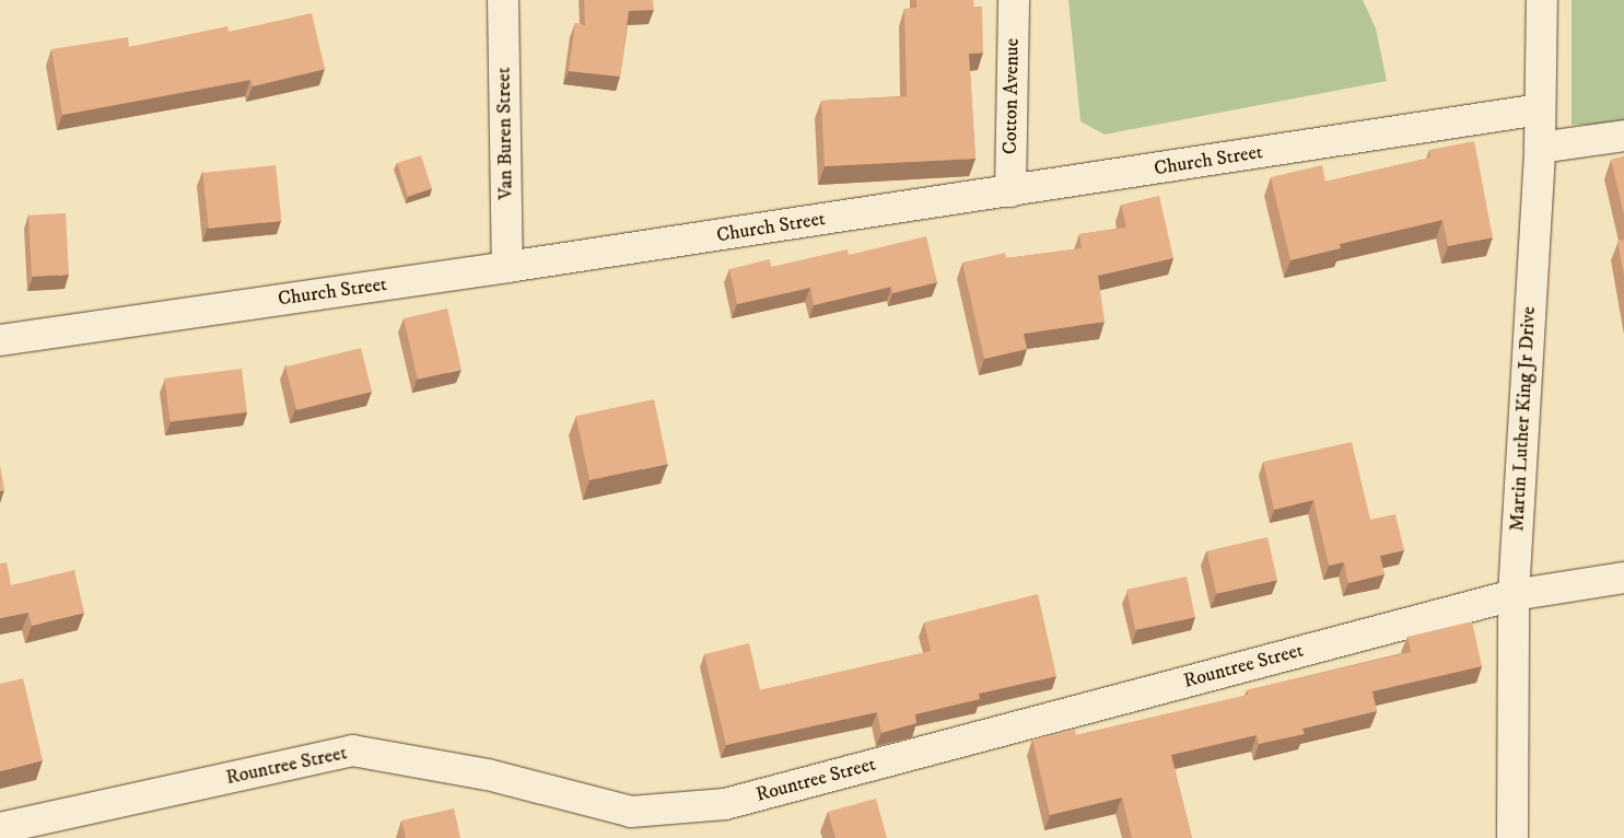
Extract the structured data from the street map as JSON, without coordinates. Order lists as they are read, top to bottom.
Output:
{
  "streets": {
    "street": [
      "Cotton Avenue",
      "Van Buren Street",
      "Church Street",
      "Martin Luther King Jr Drive",
      "Rountree Street"
    ]
  },
  "crossings": [
    ["Cotton Avenue", "Church Street"],
    ["Van Buren Street", "Church Street"],
    ["Church Street", "Martin Luther King Jr Drive"],
    ["Martin Luther King Jr Drive", "Rountree Street"]
  ]
}
